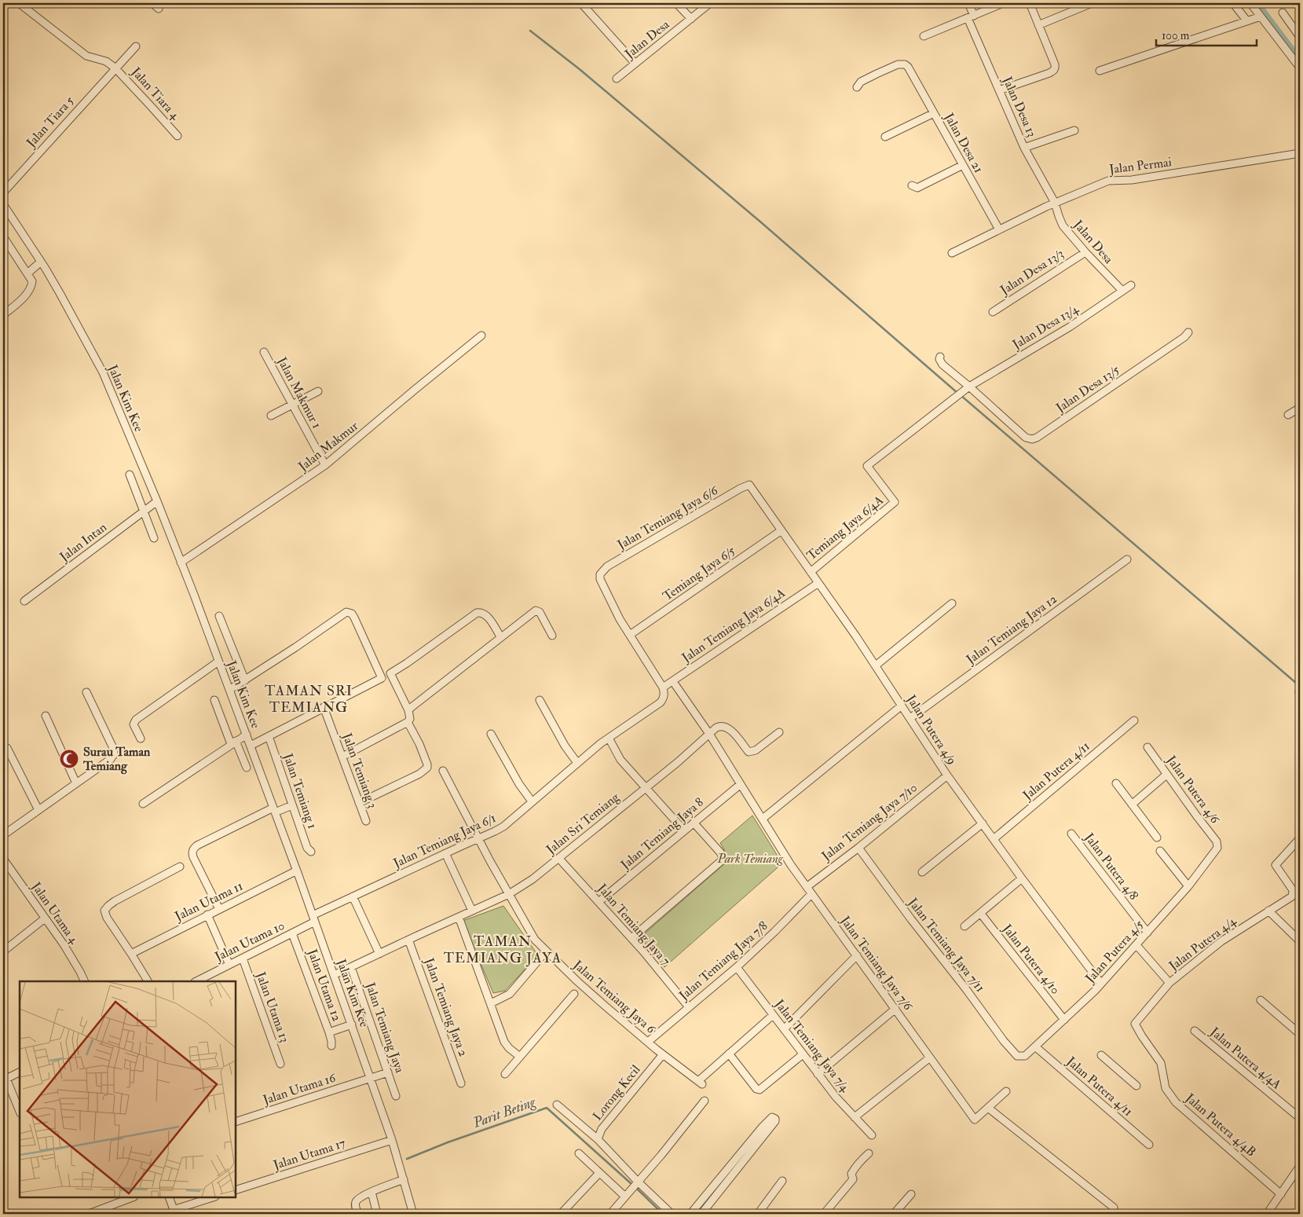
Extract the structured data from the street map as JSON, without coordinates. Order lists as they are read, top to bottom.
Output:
{
  "streets": {
    "street": [
      "Jalan Desa",
      "Jalan Tiara 4",
      "Jalan Desa 13",
      "Jalan Tiara 5",
      "Jalan Desa 21",
      "Jalan Permai",
      "Jalan Desa 13/3",
      "Jalan Desa 13/4",
      "Jalan Desa 13/5",
      "Jalan Makmur 1",
      "Jalan Kim Kee",
      "Jalan Makmur",
      "Jalan Temiang Jaya 6/6",
      "Temiang Jaya 6/4A",
      "Jalan Intan",
      "Temiang Jaya 6/5",
      "Jalan Temiang Jaya 6/4A",
      "Jalan Temiang Jaya 12",
      "Jalan Putera 4/9",
      "Jalan Temiang 3",
      "Jalan Putera 4/11",
      "Jalan Putera 4/6",
      "Jalan Temiang 1",
      "Jalan Temiang Jaya 7/10",
      "Jalan Sri Temiang",
      "Jalan Temiang Jaya 8",
      "Jalan Temiang Jaya 6/1",
      "Jalan Putera 4/8",
      "Jalan Utama 11",
      "Jalan Utama 4",
      "Jalan Temiang Jaya 7",
      "Jalan Utama 10",
      "Jalan Putera 4/4",
      "Jalan Temiang Jaya 7/11",
      "Jalan Putera 4/5",
      "Jalan Putera 4/10",
      "Jalan Temiang Jaya 7/8",
      "Jalan Temiang Jaya 7/6",
      "Jalan Utama 12",
      "Jalan Temiang Jaya 6",
      "Jalan Utama 13",
      "Jalan Temiang Jaya 2",
      "Jalan Temiang Jaya",
      "Jalan Temiang Jaya 7/4",
      "Jalan Putera 4/4A",
      "Jalan Utama 16",
      "Lorong Kecil",
      "Jalan Putera 4/4B",
      "Jalan Utama 17"
    ]
  },
  "crossings": [
    ["Jalan Desa", "Jalan Desa 13"],
    ["Jalan Desa", "Jalan Permai"],
    ["Jalan Desa", "Jalan Desa 13/3"],
    ["Jalan Desa", "Jalan Desa 13/4"],
    ["Jalan Tiara 4", "Jalan Tiara 5"],
    ["Jalan Desa 13", "Jalan Permai"],
    ["Jalan Desa 21", "Jalan Permai"],
    ["Jalan Desa 13/4", "Jalan Desa 13/5"],
    ["Jalan Desa 13/4", "Temiang Jaya 6/4A"],
    ["Jalan Makmur 1", "Jalan Makmur"],
    ["Jalan Kim Kee", "Jalan Makmur"],
    ["Jalan Kim Kee", "Jalan Intan"],
    ["Jalan Kim Kee", "Jalan Sri Temiang"],
    ["Jalan Kim Kee", "Jalan Temiang Jaya 6/1"],
    ["Jalan Kim Kee", "Jalan Utama 11"],
    ["Jalan Kim Kee", "Jalan Utama 10"],
    ["Jalan Kim Kee", "Jalan Utama 16"],
    ["Jalan Kim Kee", "Jalan Utama 17"],
    ["Jalan Temiang Jaya 6/6", "Temiang Jaya 6/5"],
    ["Jalan Temiang Jaya 6/6", "Jalan Putera 4/9"],
    ["Temiang Jaya 6/4A", "Jalan Putera 4/9"],
    ["Temiang Jaya 6/5", "Jalan Putera 4/9"],
    ["Jalan Temiang Jaya 6/4A", "Jalan Putera 4/9"],
    ["Jalan Temiang Jaya 6/4A", "Jalan Temiang Jaya 6/1"],
    ["Jalan Temiang Jaya 12", "Jalan Putera 4/9"],
    ["Jalan Putera 4/9", "Jalan Putera 4/11"],
    ["Jalan Putera 4/9", "Jalan Temiang Jaya 7/10"],
    ["Jalan Putera 4/9", "Jalan Putera 4/5"],
    ["Jalan Putera 4/11", "Jalan Putera 4/5"],
    ["Jalan Putera 4/6", "Jalan Putera 4/5"],
    ["Jalan Temiang Jaya 7/10", "Jalan Temiang Jaya 7/11"],
    ["Jalan Temiang Jaya 7/10", "Jalan Temiang Jaya 7/6"],
    ["Jalan Sri Temiang", "Jalan Temiang Jaya 7"],
    ["Jalan Sri Temiang", "Jalan Temiang Jaya 7/6"],
    ["Jalan Sri Temiang", "Jalan Temiang Jaya 6"],
    ["Jalan Sri Temiang", "Jalan Temiang Jaya 2"],
    ["Jalan Sri Temiang", "Jalan Temiang Jaya"],
    ["Jalan Temiang Jaya 8", "Jalan Temiang Jaya 7"],
    ["Jalan Temiang Jaya 8", "Jalan Temiang Jaya 7/6"],
    ["Jalan Temiang Jaya 6/1", "Jalan Utama 10"],
    ["Jalan Temiang Jaya 6/1", "Jalan Temiang Jaya 6"],
    ["Jalan Putera 4/8", "Jalan Putera 4/5"],
    ["Jalan Temiang Jaya 7", "Jalan Temiang Jaya 7/8"],
    ["Jalan Utama 10", "Jalan Utama 12"],
    ["Jalan Utama 10", "Jalan Utama 13"],
    ["Jalan Putera 4/4", "Jalan Putera 4/4B"],
    ["Jalan Temiang Jaya 7/11", "Jalan Putera 4/5"],
    ["Jalan Putera 4/5", "Jalan Putera 4/10"],
    ["Jalan Temiang Jaya 7/8", "Jalan Temiang Jaya 7/6"],
    ["Jalan Temiang Jaya 7/8", "Jalan Temiang Jaya 6"],
    ["Jalan Temiang Jaya 7/8", "Jalan Temiang Jaya 7/4"],
    ["Jalan Temiang Jaya 6", "Lorong Kecil"],
    ["Jalan Temiang Jaya", "Jalan Utama 16"]
  ],
  "districts": ["TAMAN SRI TEMIANG", "TAMAN TEMIANG JAYA"],
  "water": ["Parit Beting"],
  "parks": ["Park Temiang"],
  "places": {
    "mosque": ["Surau Taman Temiang"]
  },
  "scale_bar": "100 m"
}
